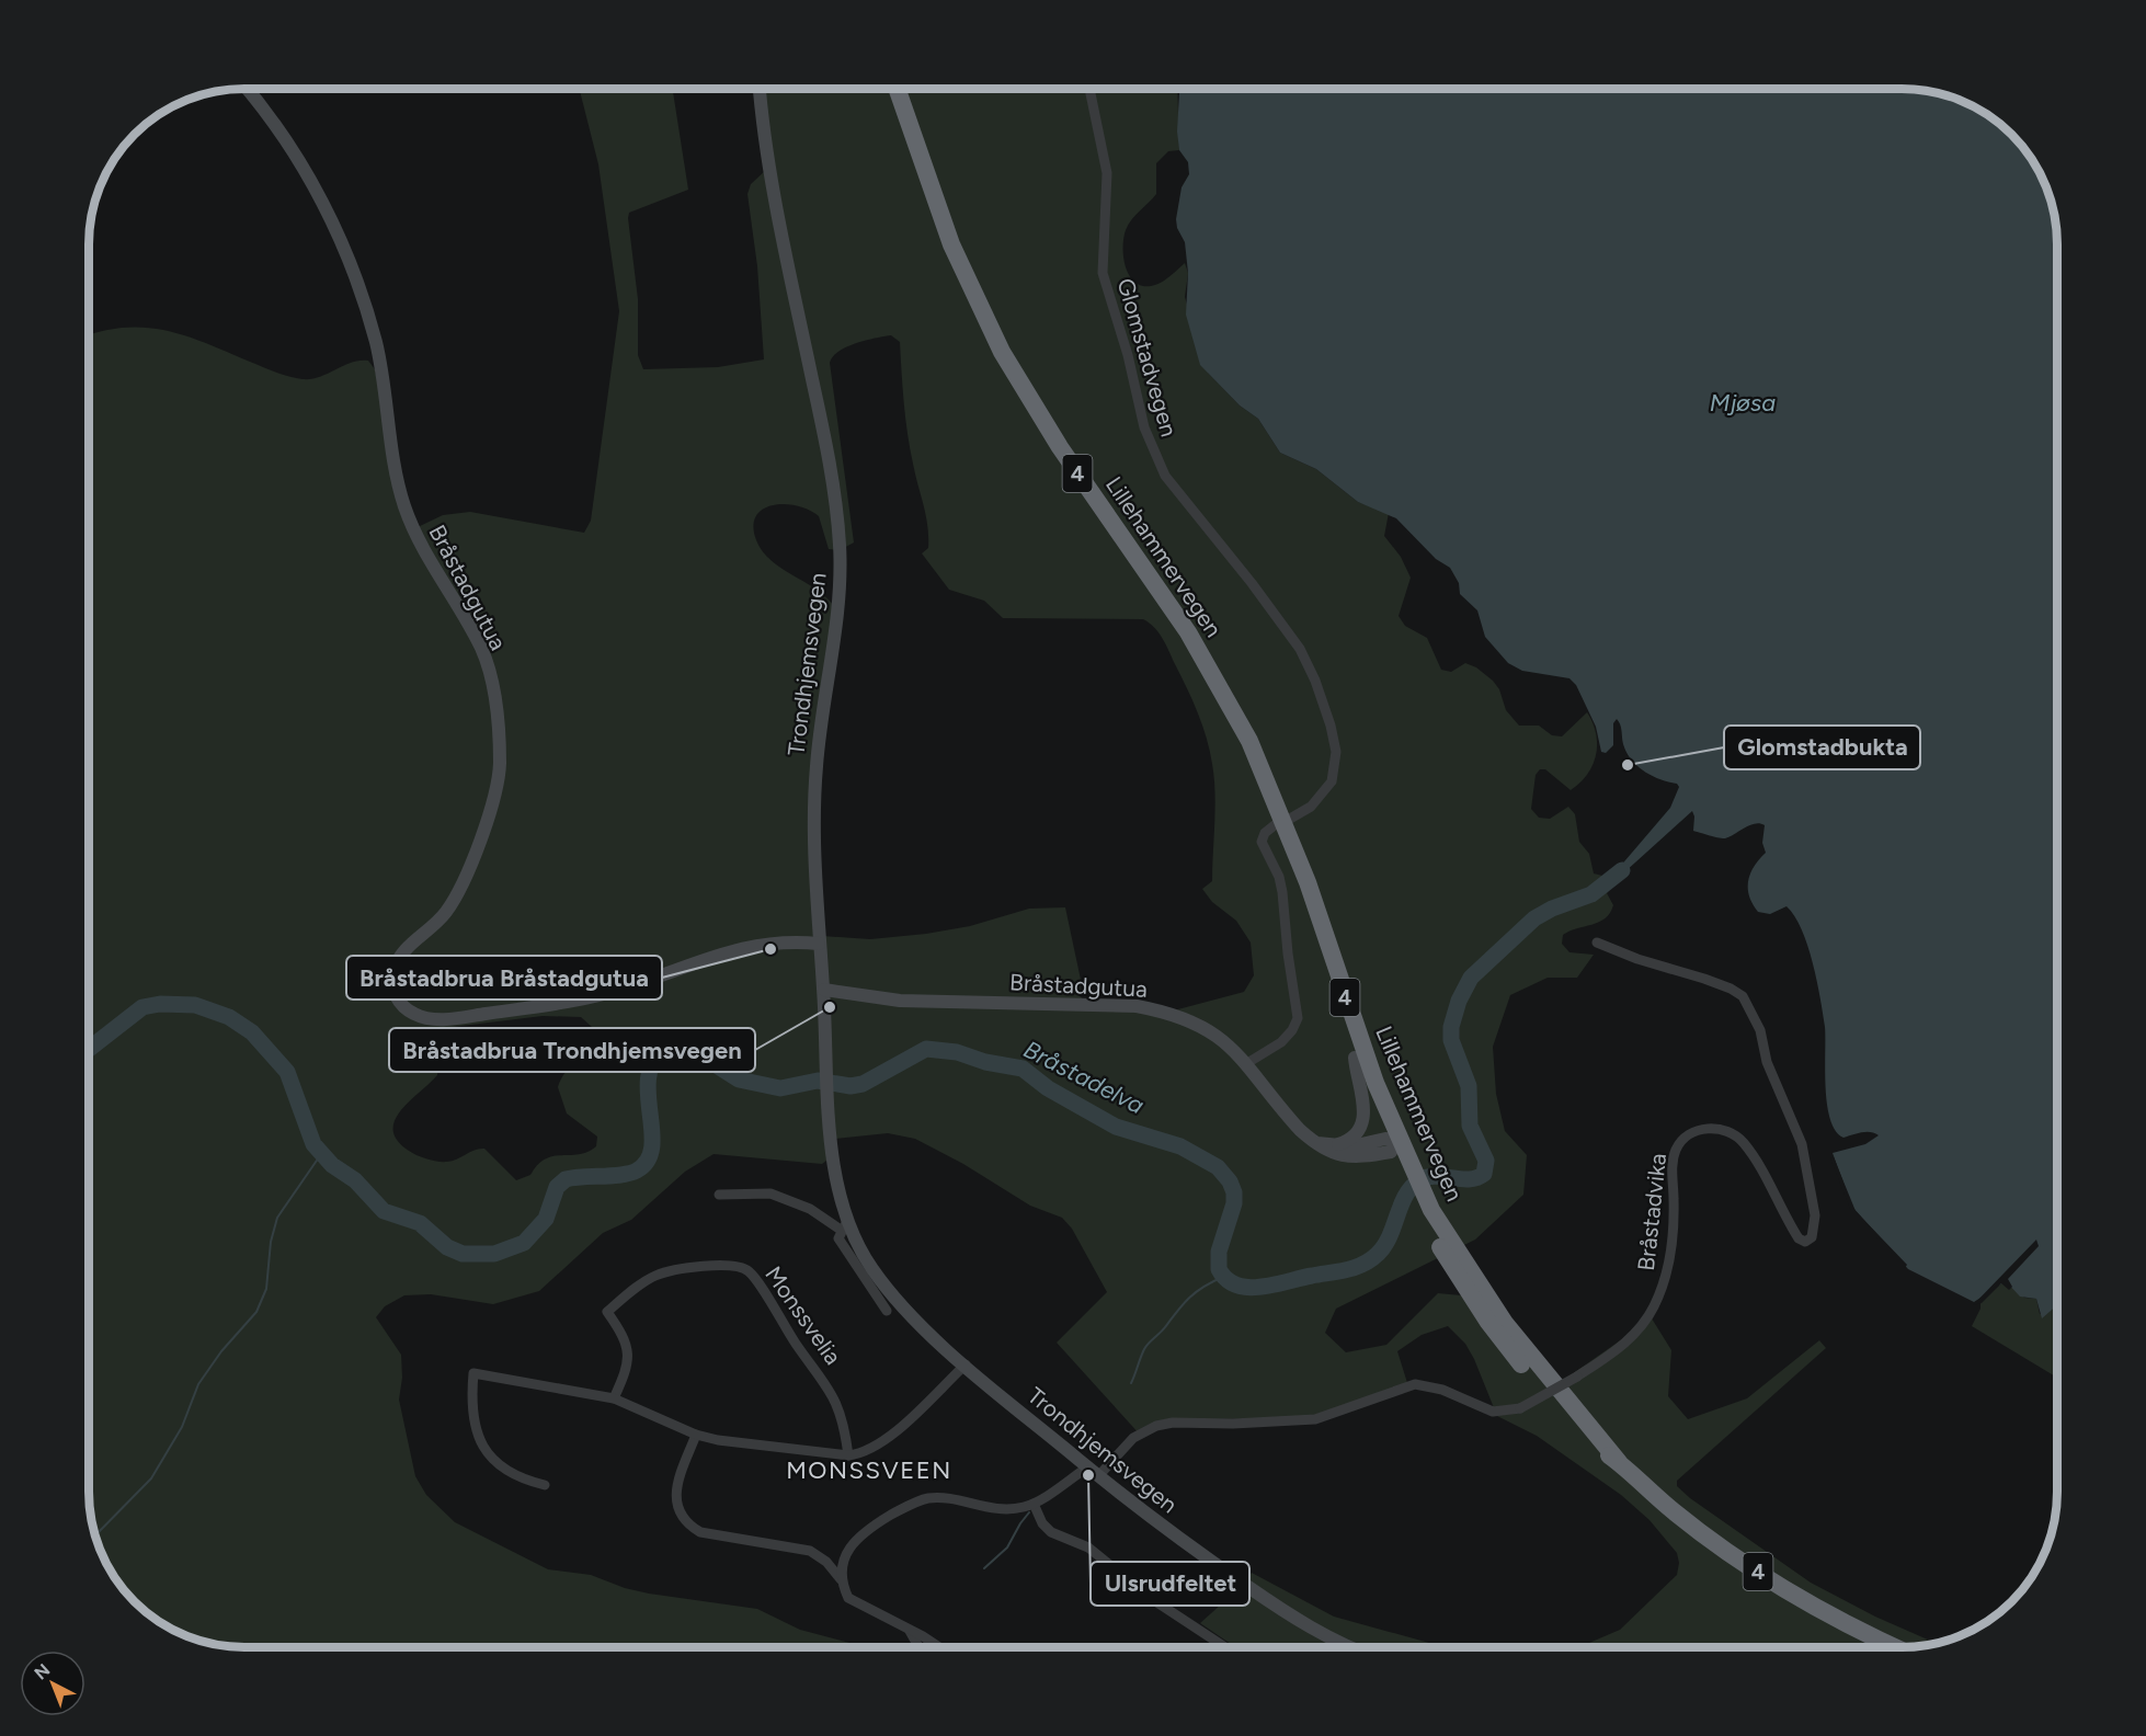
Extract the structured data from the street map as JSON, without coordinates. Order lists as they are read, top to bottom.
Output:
{
  "streets": {
    "highway": ["4", "Lillehammervegen"],
    "main road": ["Bråstadgutua", "Trondhjemsvegen"],
    "street": ["Glomstadvegen", "Bråstadvika", "Monssvelia"]
  },
  "crossings": [
    ["Lillehammervegen", "Bråstadgutua"],
    ["Bråstadgutua", "Trondhjemsvegen"],
    ["Trondhjemsvegen", "Bråstadvika"]
  ],
  "districts": ["MONSSVEEN"],
  "water": ["Mjøsa", "Bråstadelva"],
  "places": [
    "Glomstadbukta",
    "Bråstadbrua Bråstadgutua",
    "Bråstadbrua Trondhjemsvegen",
    "Ulsrudfeltet"
  ],
  "north": "top left"
}
